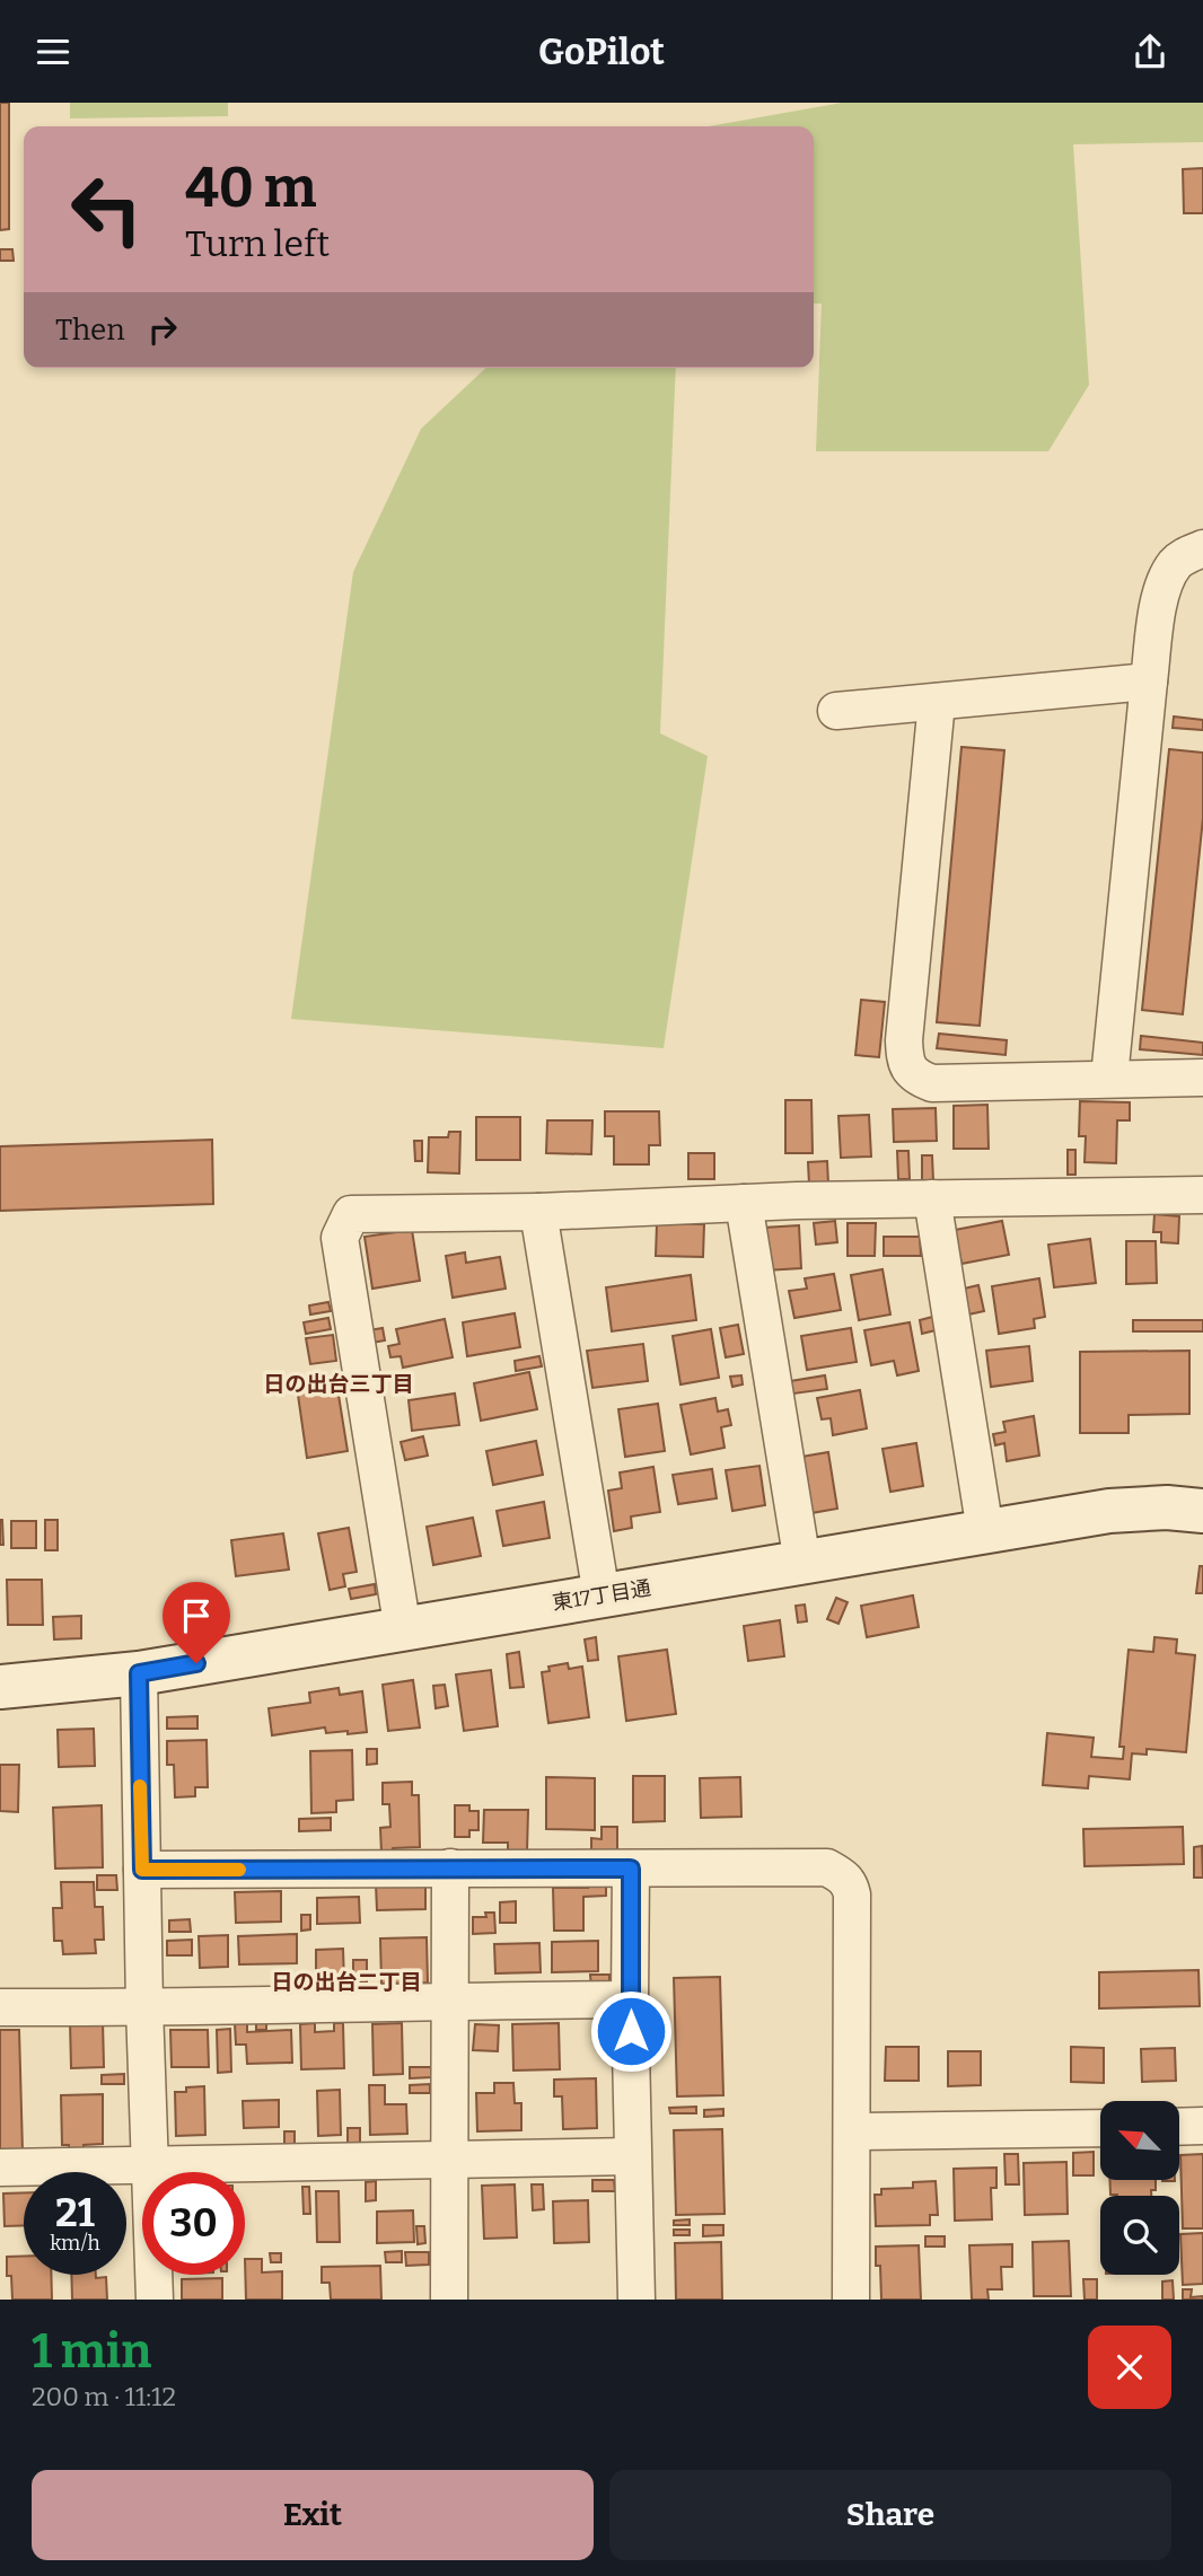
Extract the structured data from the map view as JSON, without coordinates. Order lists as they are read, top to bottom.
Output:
{
  "streets": {
    "street": ["東17丁目通"]
  },
  "districts": ["日の出台三丁目", "日の出台二丁目"],
  "north": "top left",
  "page": {
    "header": "GoPilot",
    "turn": ["40 m", "Turn left"],
    "then": "Then",
    "speed": "21 km/h",
    "limit": "30",
    "heading": ["1 min", "200 m · 11:12"],
    "buttons": ["Exit", "Share"]
  }
}
